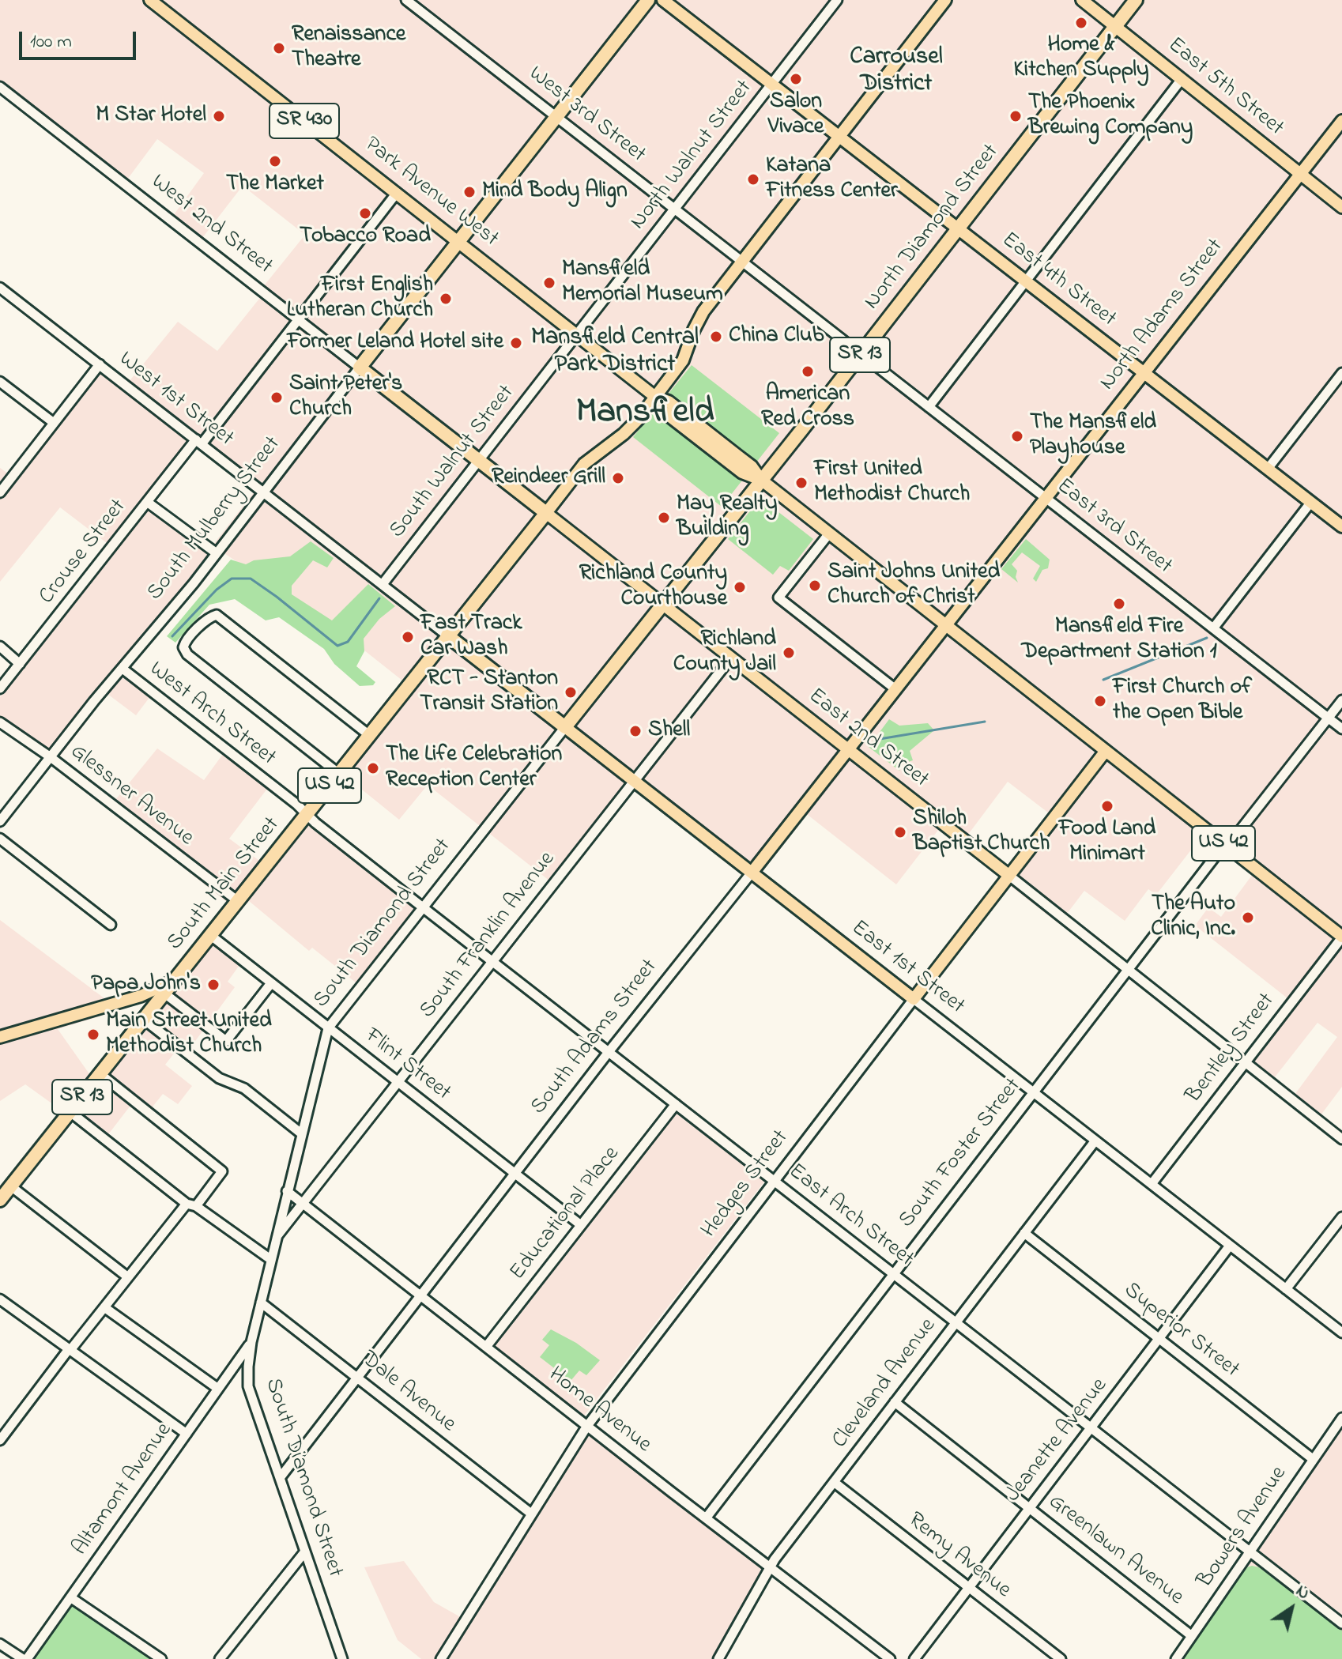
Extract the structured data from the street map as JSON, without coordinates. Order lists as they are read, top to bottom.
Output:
{
  "streets": {
    "highway": [
      "West 2nd Street",
      "North Diamond Street",
      "SR 13",
      "South Mulberry Street",
      "US 42",
      "South Main Street",
      "South Diamond Street",
      "East 1st Street"
    ],
    "main road": [
      "East 5th Street",
      "SR 430",
      "Park Avenue West",
      "East 4th Street",
      "North Adams Street",
      "East 2nd Street",
      "South Adams Street",
      "Hedges Street"
    ],
    "street": [
      "West 3rd Street",
      "North Walnut Street",
      "West 1st Street",
      "South Walnut Street",
      "East 3rd Street",
      "Crouse Street",
      "West Arch Street",
      "Glessner Avenue",
      "South Franklin Avenue",
      "Bentley Street",
      "Flint Street",
      "South Foster Street",
      "Educational Place",
      "East Arch Street",
      "Superior Street",
      "Cleveland Avenue",
      "Dale Avenue",
      "Home Avenue",
      "Jeanette Avenue",
      "Altamont Avenue",
      "Bowers Avenue",
      "Greenlawn Avenue",
      "Remy Avenue"
    ]
  },
  "crossings": [
    ["East 5th Street", "North Diamond Street"],
    ["East 5th Street", "North Adams Street"],
    ["West 3rd Street", "North Walnut Street"],
    ["West 3rd Street", "South Mulberry Street"],
    ["West 3rd Street", "East 3rd Street"],
    ["West 3rd Street", "South Main Street"],
    ["SR 430", "Park Avenue West"],
    ["SR 430", "North Diamond Street"],
    ["SR 430", "North Adams Street"],
    ["SR 430", "US 42"],
    ["SR 430", "South Main Street"],
    ["SR 430", "South Diamond Street"],
    ["SR 430", "South Adams Street"],
    ["SR 430", "Hedges Street"],
    ["North Walnut Street", "Park Avenue West"],
    ["North Walnut Street", "East 4th Street"],
    ["North Walnut Street", "South Walnut Street"],
    ["Park Avenue West", "South Walnut Street"],
    ["Park Avenue West", "South Mulberry Street"],
    ["Park Avenue West", "Crouse Street"],
    ["Park Avenue West", "South Main Street"],
    ["West 2nd Street", "South Walnut Street"],
    ["West 2nd Street", "South Mulberry Street"],
    ["West 2nd Street", "Crouse Street"],
    ["West 2nd Street", "East 2nd Street"],
    ["West 2nd Street", "South Main Street"],
    ["North Diamond Street", "East 4th Street"],
    ["North Diamond Street", "East 3rd Street"],
    ["North Diamond Street", "South Diamond Street"],
    ["East 4th Street", "North Adams Street"],
    ["East 4th Street", "South Main Street"],
    ["North Adams Street", "East 3rd Street"],
    ["North Adams Street", "South Adams Street"],
    ["West 1st Street", "South Walnut Street"],
    ["West 1st Street", "South Mulberry Street"],
    ["West 1st Street", "Crouse Street"],
    ["West 1st Street", "South Main Street"],
    ["West 1st Street", "East 1st Street"],
    ["South Mulberry Street", "West Arch Street"],
    ["South Mulberry Street", "Glessner Avenue"],
    ["East 3rd Street", "South Main Street"],
    ["East 3rd Street", "South Foster Street"],
    ["West Arch Street", "South Main Street"],
    ["West Arch Street", "East Arch Street"],
    ["East 2nd Street", "South Main Street"],
    ["East 2nd Street", "South Diamond Street"],
    ["East 2nd Street", "South Franklin Avenue"],
    ["East 2nd Street", "South Adams Street"],
    ["East 2nd Street", "Bentley Street"],
    ["East 2nd Street", "South Foster Street"],
    ["East 2nd Street", "Hedges Street"],
    ["US 42", "South Main Street"],
    ["US 42", "Bentley Street"],
    ["US 42", "South Foster Street"],
    ["US 42", "Hedges Street"],
    ["Glessner Avenue", "South Main Street"],
    ["South Main Street", "East 1st Street"],
    ["South Main Street", "Flint Street"],
    ["South Main Street", "East Arch Street"],
    ["South Diamond Street", "South Franklin Avenue"],
    ["South Diamond Street", "East 1st Street"],
    ["South Diamond Street", "South Adams Street"],
    ["South Diamond Street", "Flint Street"],
    ["South Diamond Street", "East Arch Street"],
    ["South Diamond Street", "Dale Avenue"],
    ["South Diamond Street", "Home Avenue"],
    ["South Diamond Street", "Altamont Avenue"],
    ["South Franklin Avenue", "East 1st Street"],
    ["South Franklin Avenue", "Flint Street"],
    ["South Franklin Avenue", "East Arch Street"],
    ["South Franklin Avenue", "Home Avenue"],
    ["East 1st Street", "South Adams Street"],
    ["East 1st Street", "Bentley Street"],
    ["East 1st Street", "South Foster Street"],
    ["East 1st Street", "Hedges Street"],
    ["East 1st Street", "Cleveland Avenue"],
    ["East 1st Street", "Jeanette Avenue"],
    ["South Adams Street", "Flint Street"],
    ["South Adams Street", "East Arch Street"],
    ["South Adams Street", "Dale Avenue"],
    ["South Adams Street", "Home Avenue"],
    ["Flint Street", "Educational Place"],
    ["South Foster Street", "East Arch Street"],
    ["South Foster Street", "Home Avenue"],
    ["Hedges Street", "East Arch Street"],
    ["Hedges Street", "Dale Avenue"],
    ["Hedges Street", "Home Avenue"],
    ["Educational Place", "East Arch Street"],
    ["Educational Place", "Home Avenue"],
    ["East Arch Street", "Cleveland Avenue"],
    ["East Arch Street", "Jeanette Avenue"],
    ["East Arch Street", "Bowers Avenue"],
    ["Superior Street", "Cleveland Avenue"],
    ["Superior Street", "Jeanette Avenue"],
    ["Superior Street", "Bowers Avenue"],
    ["Cleveland Avenue", "Home Avenue"],
    ["Cleveland Avenue", "Greenlawn Avenue"],
    ["Cleveland Avenue", "Remy Avenue"],
    ["Jeanette Avenue", "Greenlawn Avenue"],
    ["Jeanette Avenue", "Remy Avenue"],
    ["Bowers Avenue", "Greenlawn Avenue"]
  ],
  "districts": ["Carrousel District", "Mansfield Central Park District", "Mansfield"],
  "places": [
    "Home & Kitchen Supply",
    "Renaissance Theatre",
    "Salon Vivace",
    "M Star Hotel",
    "The Phoenix Brewing Company",
    "The Market",
    "Katana Fitness Center",
    "Mind Body Align",
    "Tobacco Road",
    "Mansfield Memorial Museum",
    "First English Lutheran Church",
    "China Club",
    "Former Leland Hotel site",
    "American Red Cross",
    "Saint Peter's Church",
    "The Mansfield Playhouse",
    "Reindeer Grill",
    "First United Methodist Church",
    "May Realty Building",
    "Saint Johns United Church of Christ",
    "Richland County Courthouse",
    "Mansfield Fire Department Station 1",
    "Fast Track Car Wash",
    "Richland County Jail",
    "RCT - Stanton Transit Station",
    "First Church of the Open Bible",
    "Shell",
    "The Life Celebration Reception Center",
    "Food Land Minimart",
    "Shiloh Baptist Church",
    "The Auto Clinic, Inc.",
    "Papa John's",
    "Main Street United Methodist Church"
  ],
  "scale_bar": "100 m",
  "north": "top right"
}
